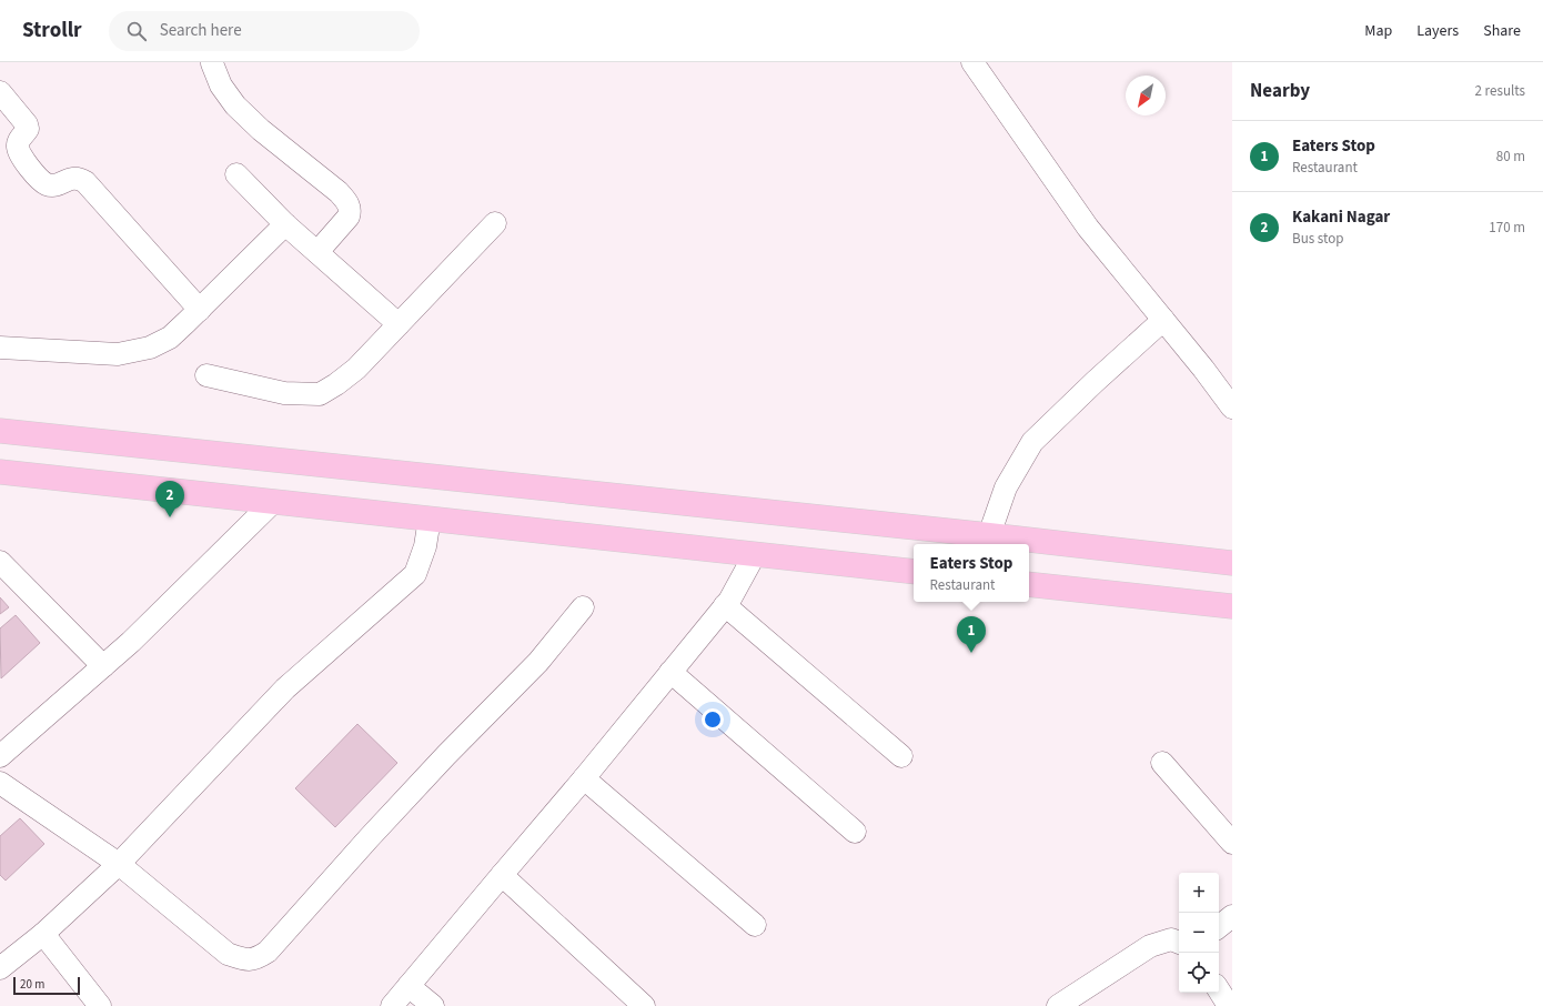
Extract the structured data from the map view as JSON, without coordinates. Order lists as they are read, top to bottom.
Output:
{
  "scale_bar": "20 m",
  "north": "bottom left",
  "page": {
    "header": "Strollr",
    "search": "Search here",
    "nav": ["Map", "Layers", "Share"],
    "heading": ["Nearby", "2 results"],
    "list": [
      {
        "mark": "1",
        "name": "Eaters Stop",
        "note": "Restaurant",
        "value": "80 m"
      },
      {
        "mark": "2",
        "name": "Kakani Nagar",
        "note": "Bus stop",
        "value": "170 m"
      }
    ],
    "pins": ["2", "1"],
    "popup": ["Eaters Stop", "Restaurant"],
    "map_buttons": ["+", "−"],
    "scale": "20 m"
  }
}
